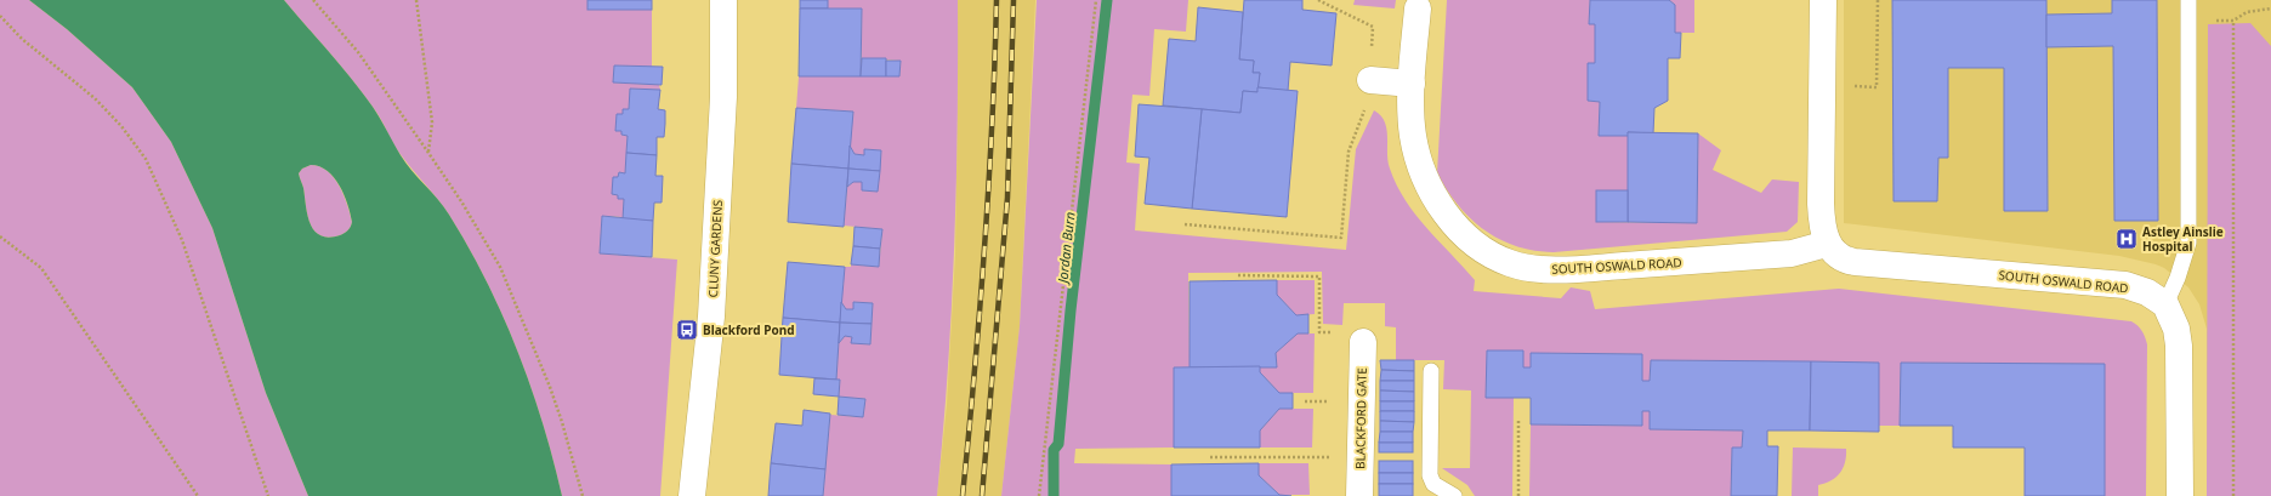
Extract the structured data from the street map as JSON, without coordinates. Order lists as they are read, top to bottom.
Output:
{
  "streets": {
    "street": ["CLUNY GARDENS", "SOUTH OSWALD ROAD", "BLACKFORD GATE"]
  },
  "water": ["Jordan Burn"],
  "places": {
    "hospital": ["Astley Ainslie Hospital"],
    "bus stop": ["Blackford Pond"]
  }
}
